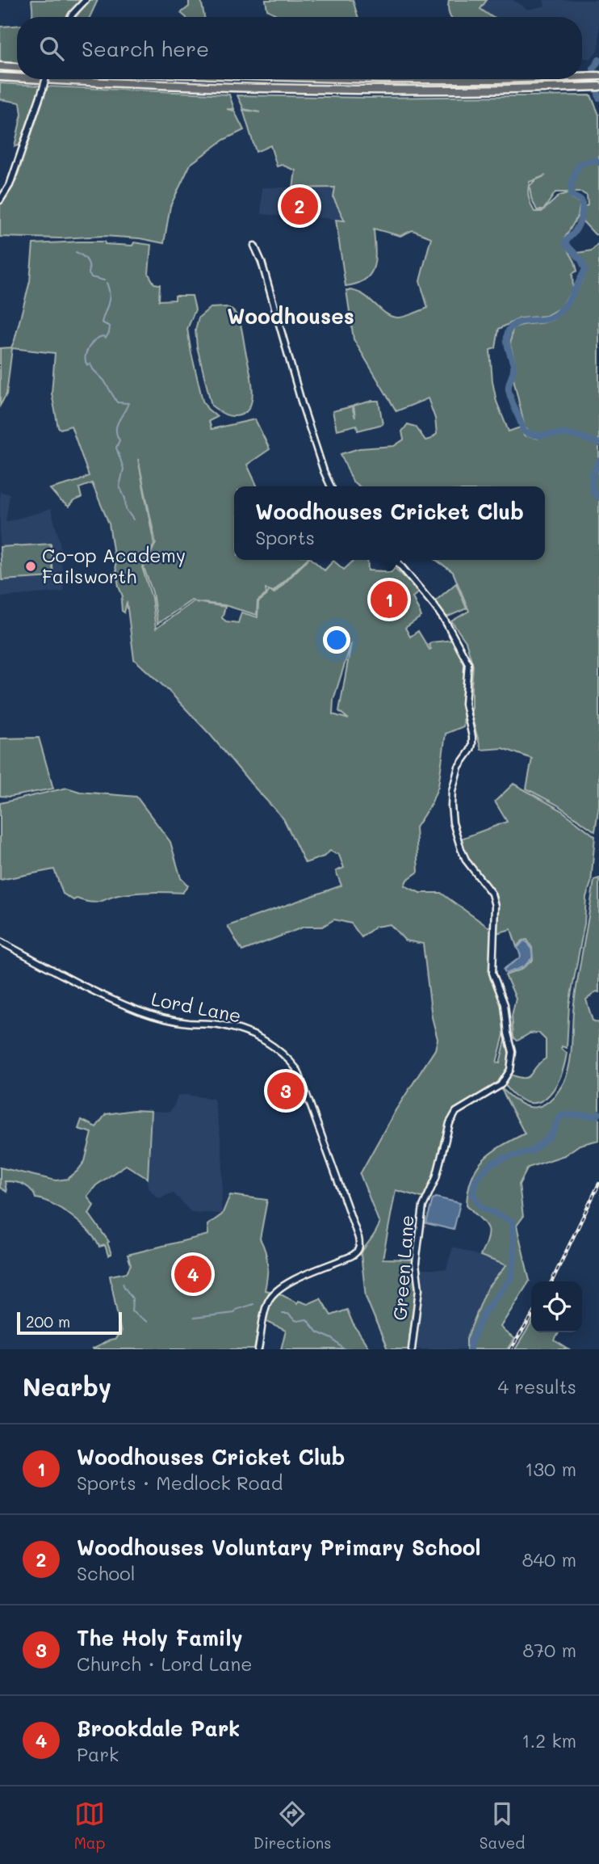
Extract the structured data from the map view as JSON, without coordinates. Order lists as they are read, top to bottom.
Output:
{
  "streets": {
    "street": ["Lord Lane", "Green Lane"]
  },
  "districts": ["Woodhouses"],
  "places": ["Co-op Academy Failsworth"],
  "scale_bar": "200 m",
  "page": {
    "search": "Search here",
    "pins": [
      "2",
      "1",
      "3",
      "4"
    ],
    "popup": ["Woodhouses Cricket Club", "Sports"],
    "scale": "200 m",
    "heading": ["Nearby", "4 results"],
    "list": [
      {
        "mark": "1",
        "name": "Woodhouses Cricket Club",
        "note": "Sports · Medlock Road",
        "value": "130 m"
      },
      {
        "mark": "2",
        "name": "Woodhouses Voluntary Primary School",
        "note": "School",
        "value": "840 m"
      },
      {
        "mark": "3",
        "name": "The Holy Family",
        "note": "Church · Lord Lane",
        "value": "870 m"
      },
      {
        "mark": "4",
        "name": "Brookdale Park",
        "note": "Park",
        "value": "1.2 km"
      }
    ],
    "nav": ["Map", "Directions", "Saved"]
  }
}
